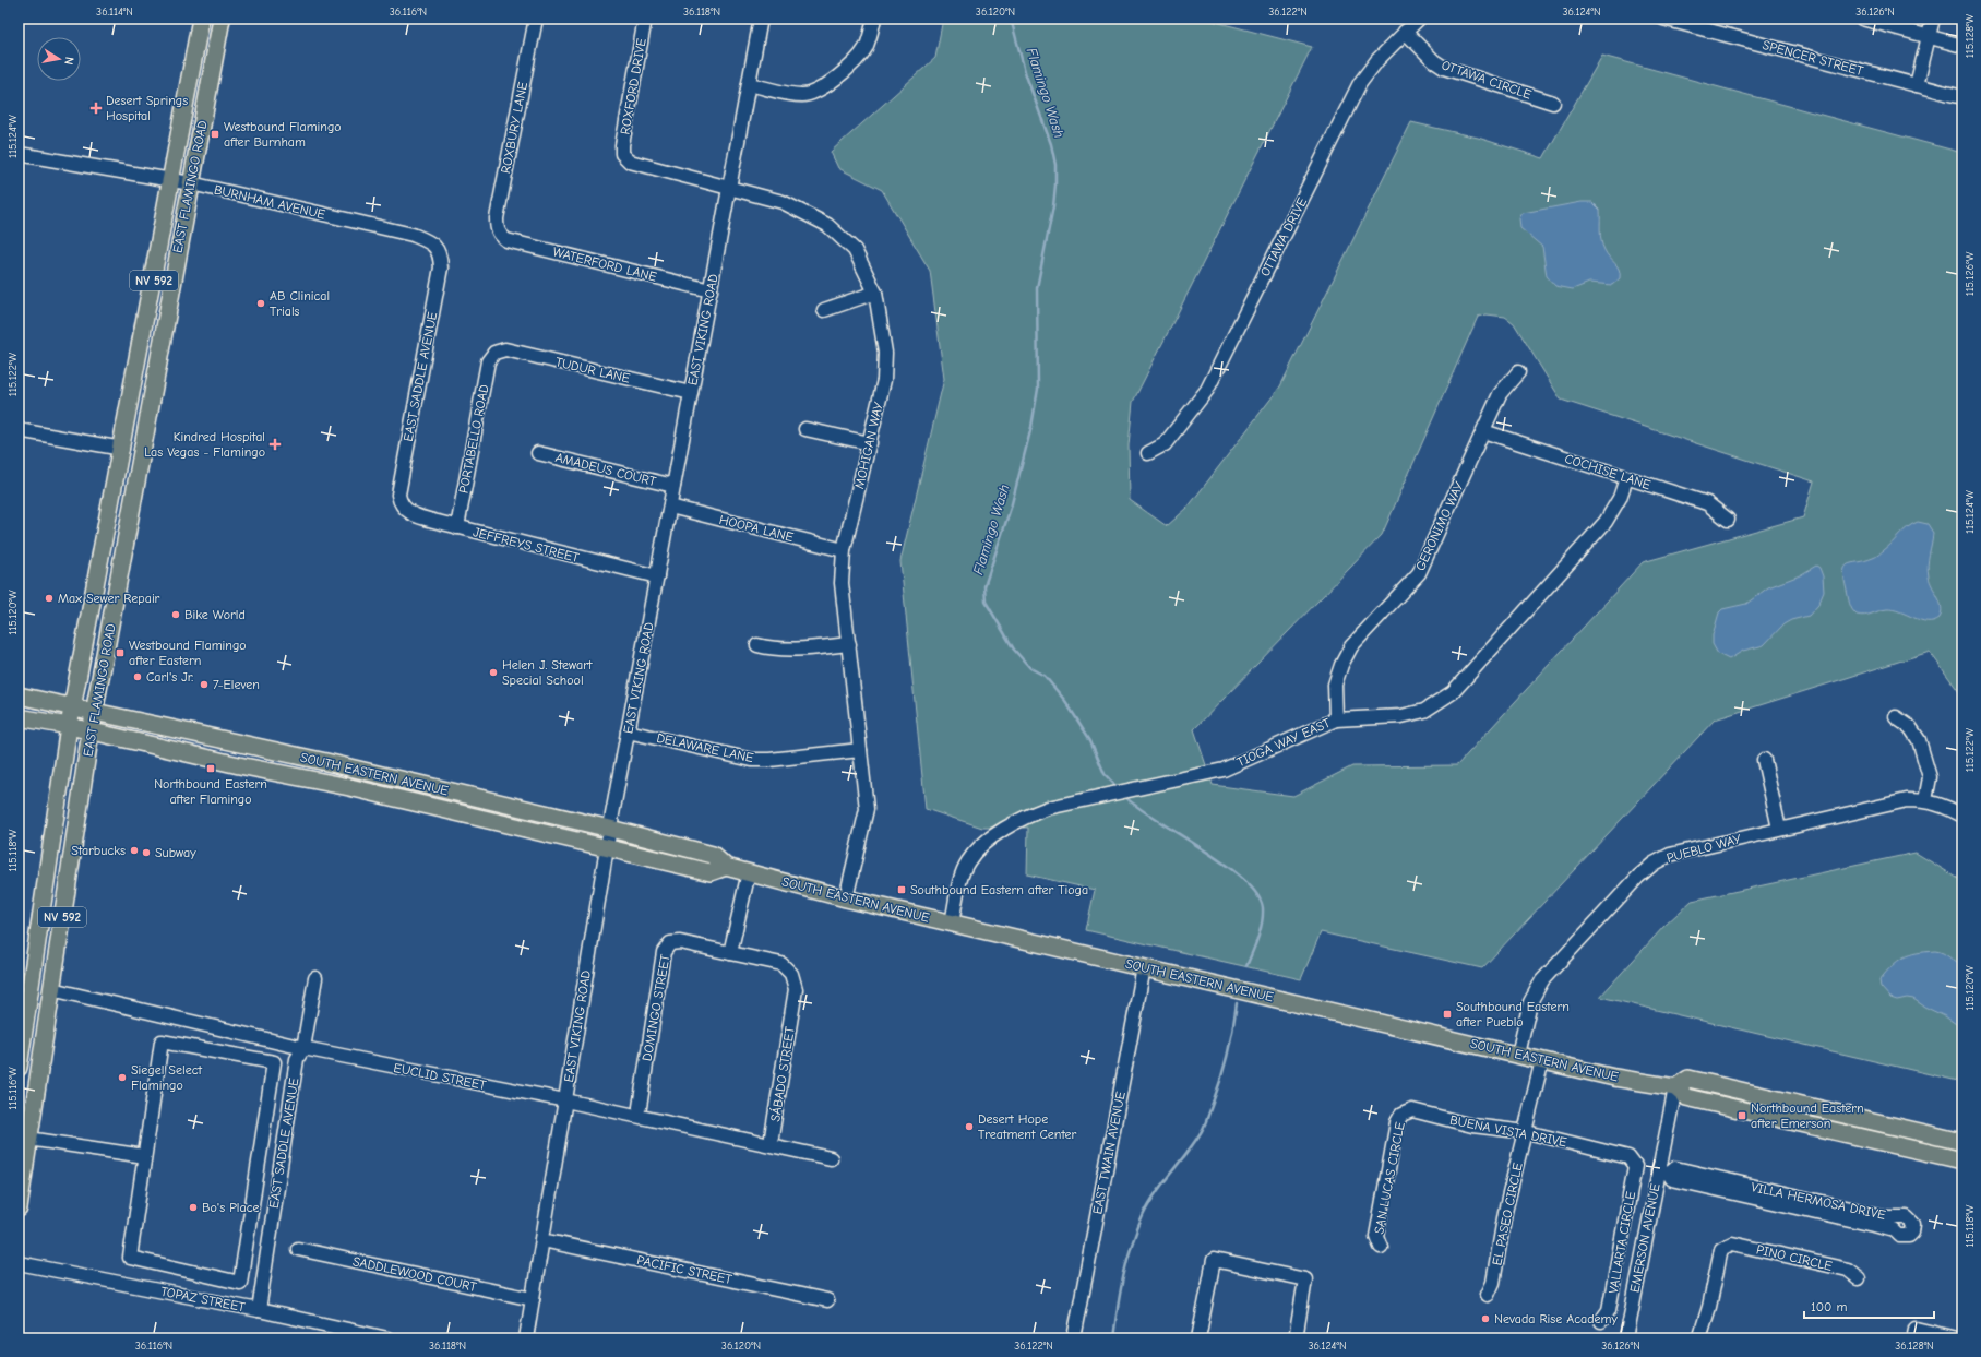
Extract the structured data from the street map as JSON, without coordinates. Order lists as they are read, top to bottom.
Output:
{
  "streets": {
    "main road": ["EAST FLAMINGO ROAD", "NV 592", "SOUTH EASTERN AVENUE"],
    "street": [
      "SPENCER STREET",
      "OTTAWA CIRCLE",
      "ROXFORD DRIVE",
      "ROXBURY LANE",
      "BURNHAM AVENUE",
      "OTTAWA DRIVE",
      "WATERFORD LANE",
      "EAST VIKING ROAD",
      "TUDUR LANE",
      "EAST SADDLE AVENUE",
      "PORTABELLO ROAD",
      "MOHIGAN WAY",
      "AMADEUS COURT",
      "COCHISE LANE",
      "GERONIMO WAY",
      "HOOPA LANE",
      "JEFFREYS STREET",
      "TIOGA WAY EAST",
      "DELAWARE LANE",
      "PUEBLO WAY",
      "DOMINGO STREET",
      "SÁBADO STREET",
      "EUCLID STREET",
      "BUENA VISTA DRIVE",
      "EAST TWAIN AVENUE",
      "SAN LUCAS CIRCLE",
      "VILLA HERMOSA DRIVE",
      "EL PASEO CIRCLE",
      "EMERSON AVENUE",
      "VALLARTA CIRCLE",
      "PINO CIRCLE",
      "PACIFIC STREET",
      "SADDLEWOOD COURT",
      "TOPAZ STREET"
    ]
  },
  "crossings": [
    ["OTTAWA CIRCLE", "OTTAWA DRIVE"],
    ["ROXFORD DRIVE", "MOHIGAN WAY"],
    ["ROXBURY LANE", "WATERFORD LANE"],
    ["EAST FLAMINGO ROAD", "BURNHAM AVENUE"],
    ["EAST FLAMINGO ROAD", "SOUTH EASTERN AVENUE"],
    ["EAST FLAMINGO ROAD", "EUCLID STREET"],
    ["BURNHAM AVENUE", "EAST SADDLE AVENUE"],
    ["WATERFORD LANE", "EAST VIKING ROAD"],
    ["EAST VIKING ROAD", "TUDUR LANE"],
    ["EAST VIKING ROAD", "MOHIGAN WAY"],
    ["EAST VIKING ROAD", "AMADEUS COURT"],
    ["EAST VIKING ROAD", "HOOPA LANE"],
    ["EAST VIKING ROAD", "JEFFREYS STREET"],
    ["EAST VIKING ROAD", "DELAWARE LANE"],
    ["EAST VIKING ROAD", "SOUTH EASTERN AVENUE"],
    ["EAST VIKING ROAD", "EUCLID STREET"],
    ["EAST VIKING ROAD", "PACIFIC STREET"],
    ["EAST VIKING ROAD", "SADDLEWOOD COURT"],
    ["TUDUR LANE", "PORTABELLO ROAD"],
    ["EAST SADDLE AVENUE", "JEFFREYS STREET"],
    ["EAST SADDLE AVENUE", "EUCLID STREET"],
    ["EAST SADDLE AVENUE", "TOPAZ STREET"],
    ["PORTABELLO ROAD", "JEFFREYS STREET"],
    ["MOHIGAN WAY", "HOOPA LANE"],
    ["MOHIGAN WAY", "DELAWARE LANE"],
    ["MOHIGAN WAY", "SOUTH EASTERN AVENUE"],
    ["COCHISE LANE", "GERONIMO WAY"],
    ["COCHISE LANE", "TIOGA WAY EAST"],
    ["GERONIMO WAY", "TIOGA WAY EAST"],
    ["TIOGA WAY EAST", "SOUTH EASTERN AVENUE"],
    ["SOUTH EASTERN AVENUE", "PUEBLO WAY"],
    ["SOUTH EASTERN AVENUE", "EAST TWAIN AVENUE"],
    ["SOUTH EASTERN AVENUE", "EL PASEO CIRCLE"],
    ["SOUTH EASTERN AVENUE", "EMERSON AVENUE"],
    ["DOMINGO STREET", "SÁBADO STREET"],
    ["BUENA VISTA DRIVE", "SAN LUCAS CIRCLE"],
    ["BUENA VISTA DRIVE", "EL PASEO CIRCLE"],
    ["BUENA VISTA DRIVE", "VALLARTA CIRCLE"],
    ["VILLA HERMOSA DRIVE", "EMERSON AVENUE"]
  ],
  "water": ["Flamingo Wash"],
  "places": {
    "health": ["Desert Springs Hospital", "Kindred Hospital Las Vegas - Flamingo"],
    "transit": [
      "Westbound Flamingo after Burnham",
      "Westbound Flamingo after Eastern",
      "Northbound Eastern after Flamingo",
      "Southbound Eastern after Tioga",
      "Southbound Eastern after Pueblo",
      "Northbound Eastern after Emerson"
    ],
    "other": [
      "AB Clinical Trials",
      "Max Sewer Repair",
      "Bike World",
      "Helen J. Stewart Special School",
      "Carl's Jr.",
      "7-Eleven",
      "Starbucks",
      "Subway",
      "Siegel Select Flamingo",
      "Desert Hope Treatment Center",
      "Bo's Place",
      "Nevada Rise Academy"
    ]
  },
  "scale_bar": "100 m",
  "north": "right",
  "coordinates": [
    "36.114°N",
    "36.116°N",
    "36.118°N",
    "36.120°N",
    "36.122°N",
    "36.124°N",
    "36.126°N",
    "115.128°W",
    "115.124°W",
    "115.126°W",
    "115.122°W",
    "115.120°W",
    "115.118°W",
    "115.116°W",
    "36.128°N"
  ]
}
